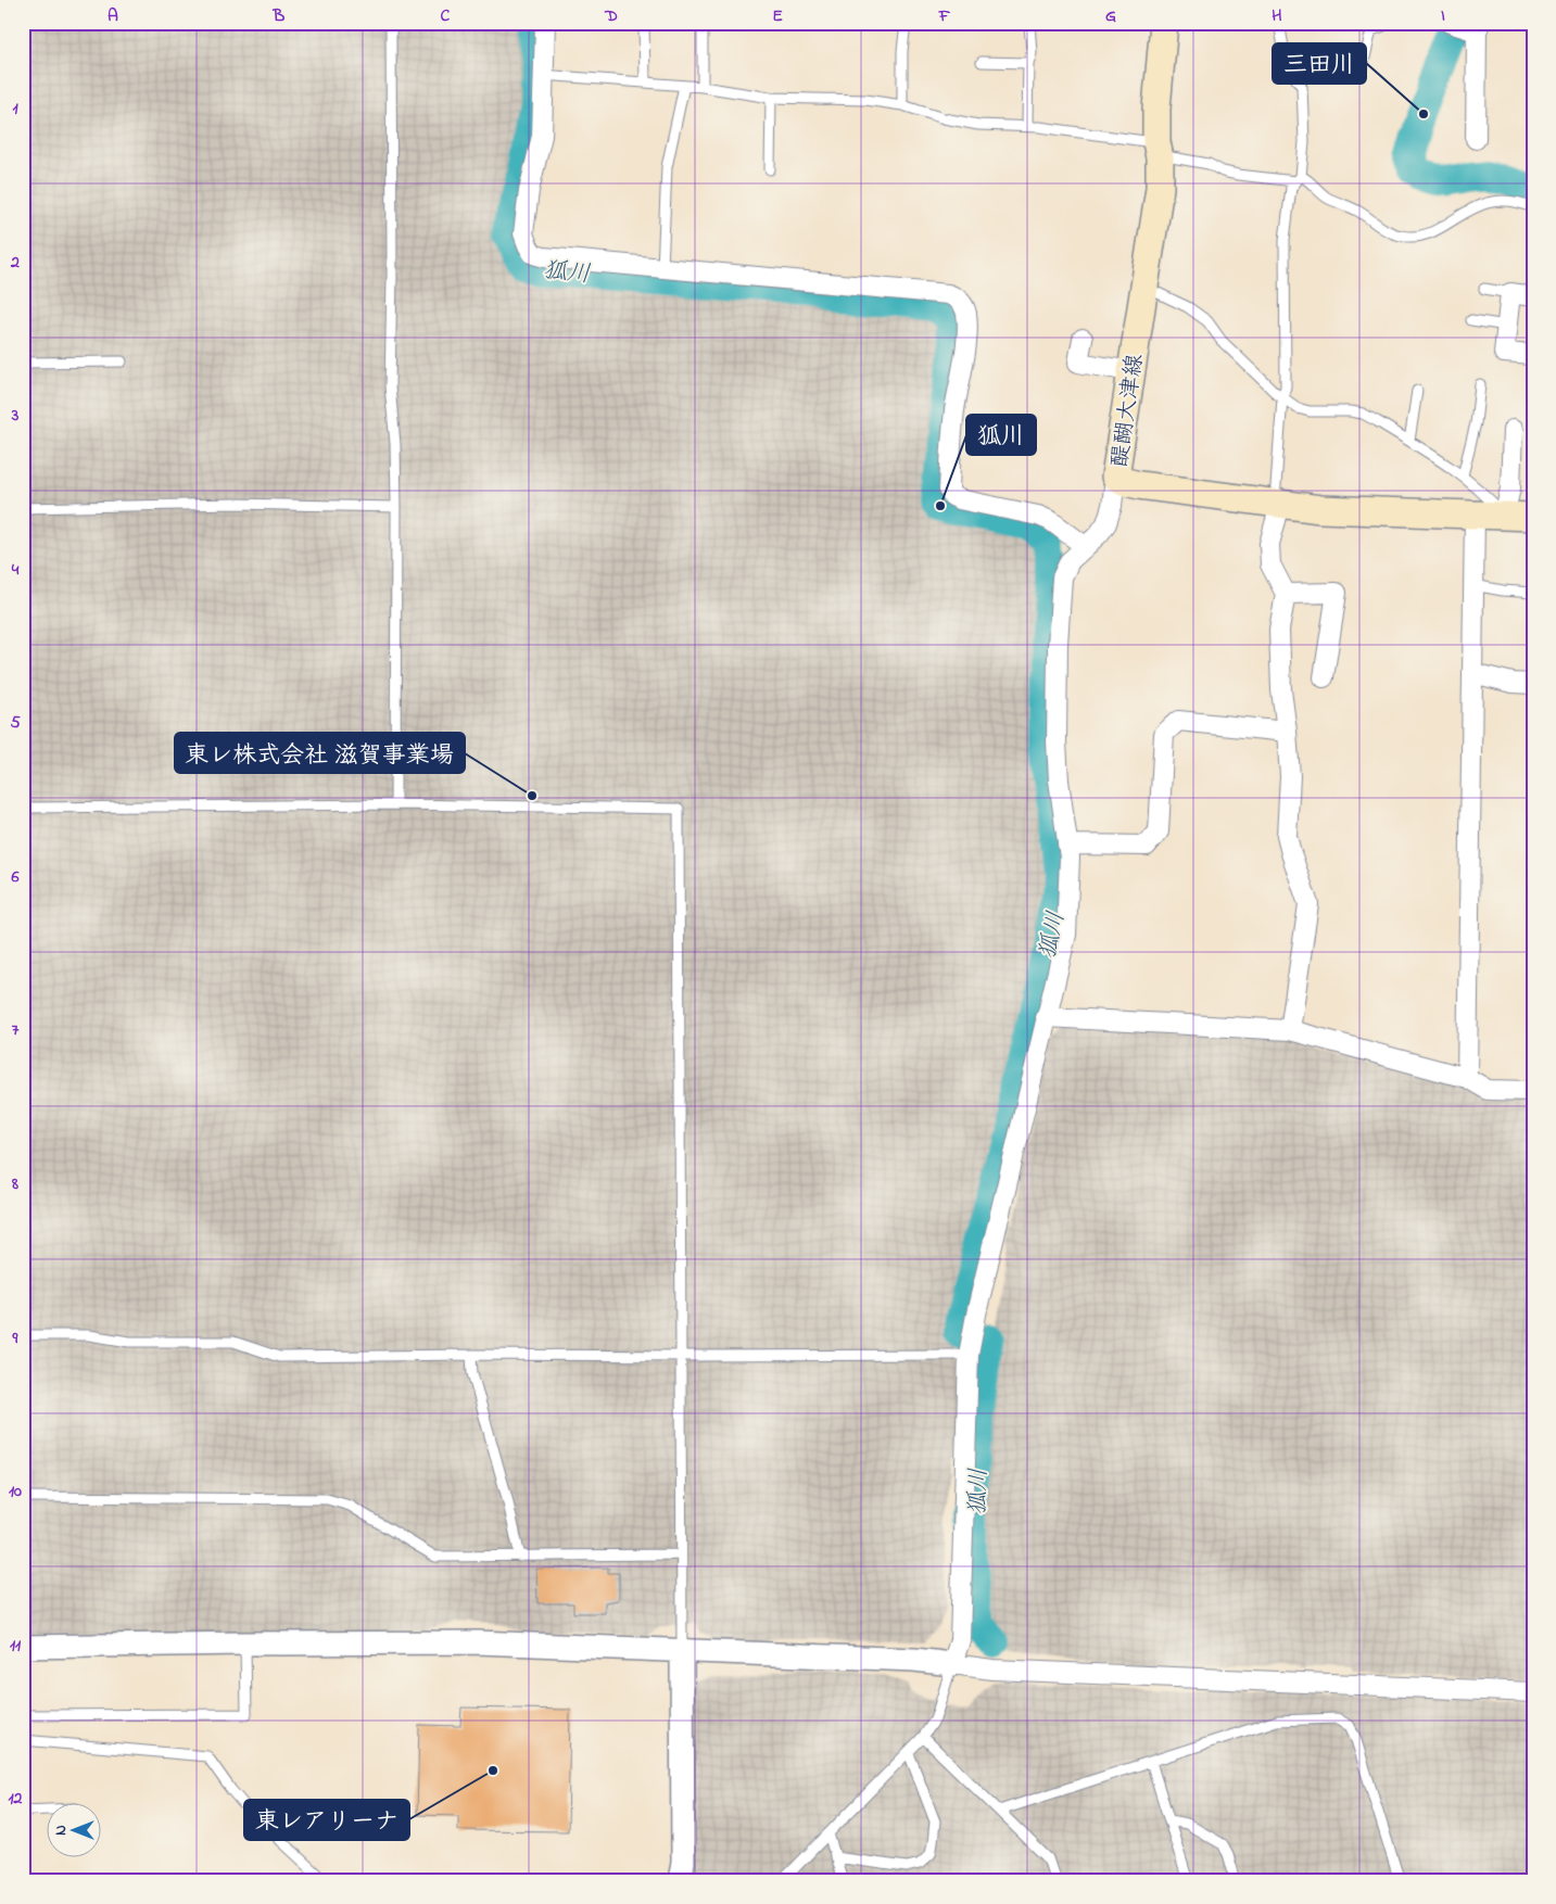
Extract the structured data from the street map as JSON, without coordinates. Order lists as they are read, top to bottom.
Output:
{
  "streets": {
    "main road": ["醍醐大津線"]
  },
  "water": ["狐川"],
  "places": [
    "三田川",
    "狐川",
    "東レ株式会社 滋賀事業場",
    "東レアリーナ"
  ],
  "north": "left",
  "grid": {
    "columns": [
      "A",
      "B",
      "C",
      "D",
      "E",
      "F",
      "G",
      "H",
      "I"
    ],
    "rows": [
      "1",
      "2",
      "3",
      "4",
      "5",
      "6",
      "7",
      "8",
      "9",
      "10",
      "11",
      "12"
    ]
  }
}
